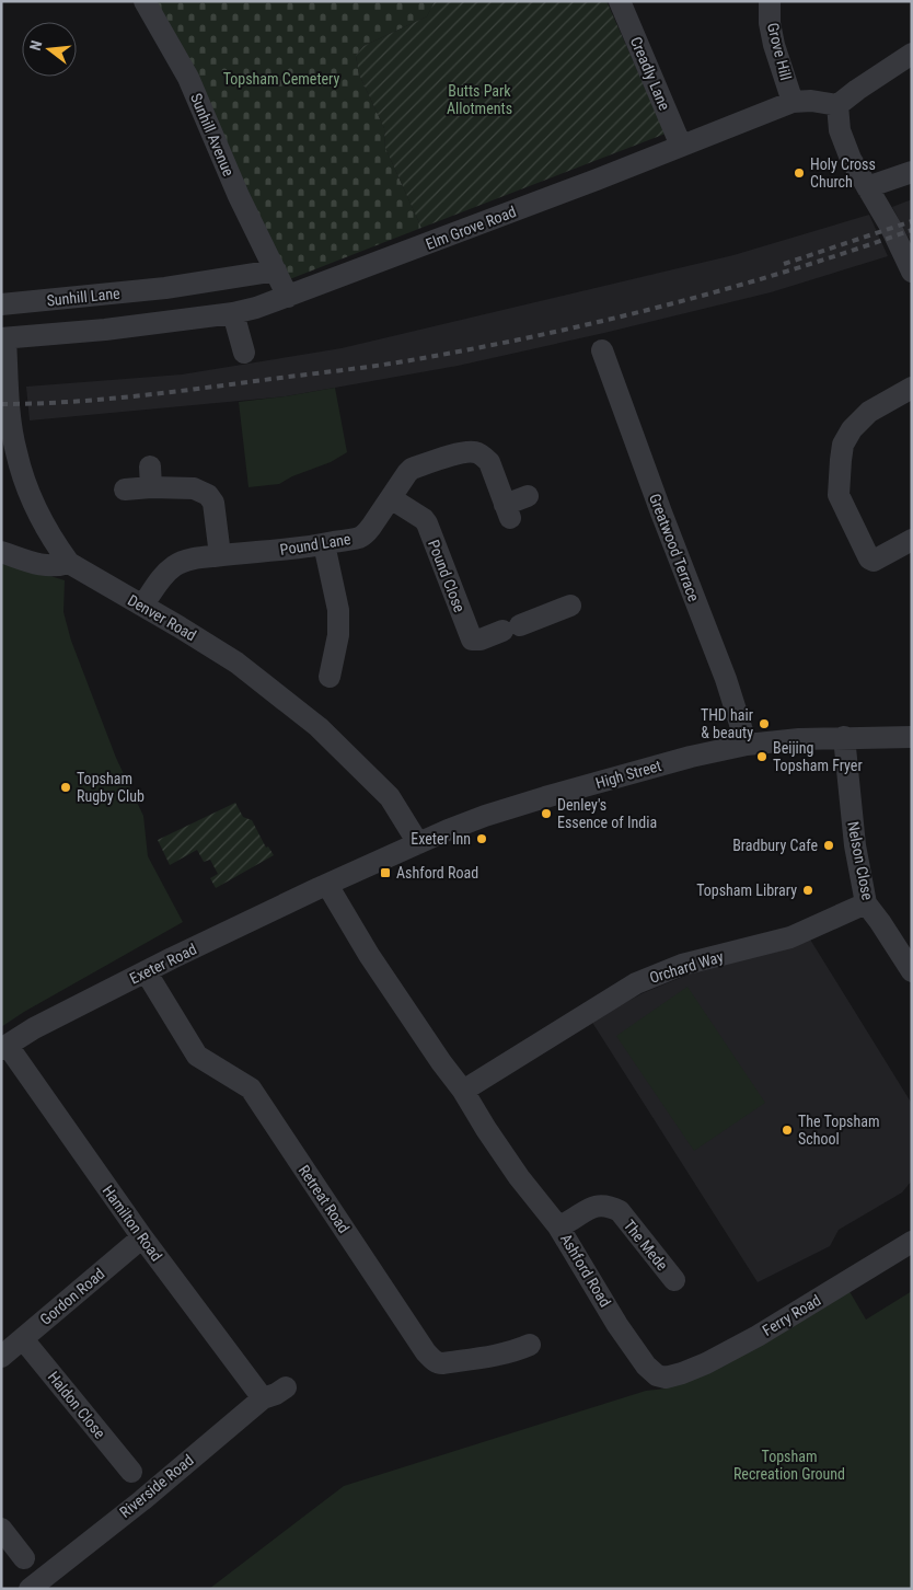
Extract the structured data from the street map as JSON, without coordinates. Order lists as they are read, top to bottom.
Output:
{
  "streets": {
    "street": [
      "Grove Hill",
      "Creadly Lane",
      "Sunhill Avenue",
      "Elm Grove Road",
      "Sunhill Lane",
      "Pound Lane",
      "Greatwood Terrace",
      "Pound Close",
      "Denver Road",
      "High Street",
      "Nelson Close",
      "Exeter Road",
      "Orchard Way",
      "Retreat Road",
      "Hamilton Road",
      "The Mede",
      "Ashford Road",
      "Gordon Road",
      "Ferry Road",
      "Haldon Close",
      "Riverside Road"
    ]
  },
  "crossings": [
    ["Grove Hill", "Elm Grove Road"],
    ["Creadly Lane", "Elm Grove Road"],
    ["Sunhill Avenue", "Elm Grove Road"],
    ["Sunhill Avenue", "Sunhill Lane"],
    ["Elm Grove Road", "Denver Road"],
    ["Pound Lane", "Pound Close"],
    ["Pound Lane", "Denver Road"],
    ["Greatwood Terrace", "High Street"],
    ["Denver Road", "High Street"],
    ["High Street", "Nelson Close"],
    ["High Street", "Exeter Road"],
    ["High Street", "Ashford Road"],
    ["Nelson Close", "Orchard Way"],
    ["Exeter Road", "Retreat Road"],
    ["Exeter Road", "Hamilton Road"],
    ["Exeter Road", "Ashford Road"],
    ["Orchard Way", "Ashford Road"],
    ["Hamilton Road", "Gordon Road"],
    ["Hamilton Road", "Riverside Road"],
    ["The Mede", "Ashford Road"],
    ["Ashford Road", "Ferry Road"],
    ["Gordon Road", "Haldon Close"]
  ],
  "parks": ["Topsham Cemetery", "Butts Park Allotments", "Topsham Recreation Ground"],
  "places": {
    "other": [
      "Holy Cross Church",
      "THD hair & beauty",
      "Beijing Topsham Fryer",
      "Topsham Rugby Club",
      "Denley's Essence of India",
      "Exeter Inn",
      "Bradbury Cafe",
      "Topsham Library",
      "The Topsham School"
    ],
    "transit": ["Ashford Road"]
  },
  "north": "left"
}
